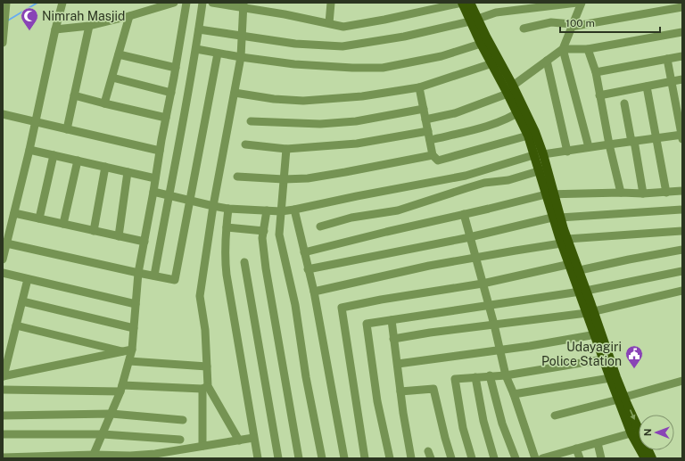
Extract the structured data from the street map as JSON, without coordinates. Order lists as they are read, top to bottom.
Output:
{
  "places": {
    "mosque": ["Nimrah Masjid"],
    "public building": ["Udayagiri Police Station"]
  },
  "scale_bar": "100 m",
  "north": "left"
}
